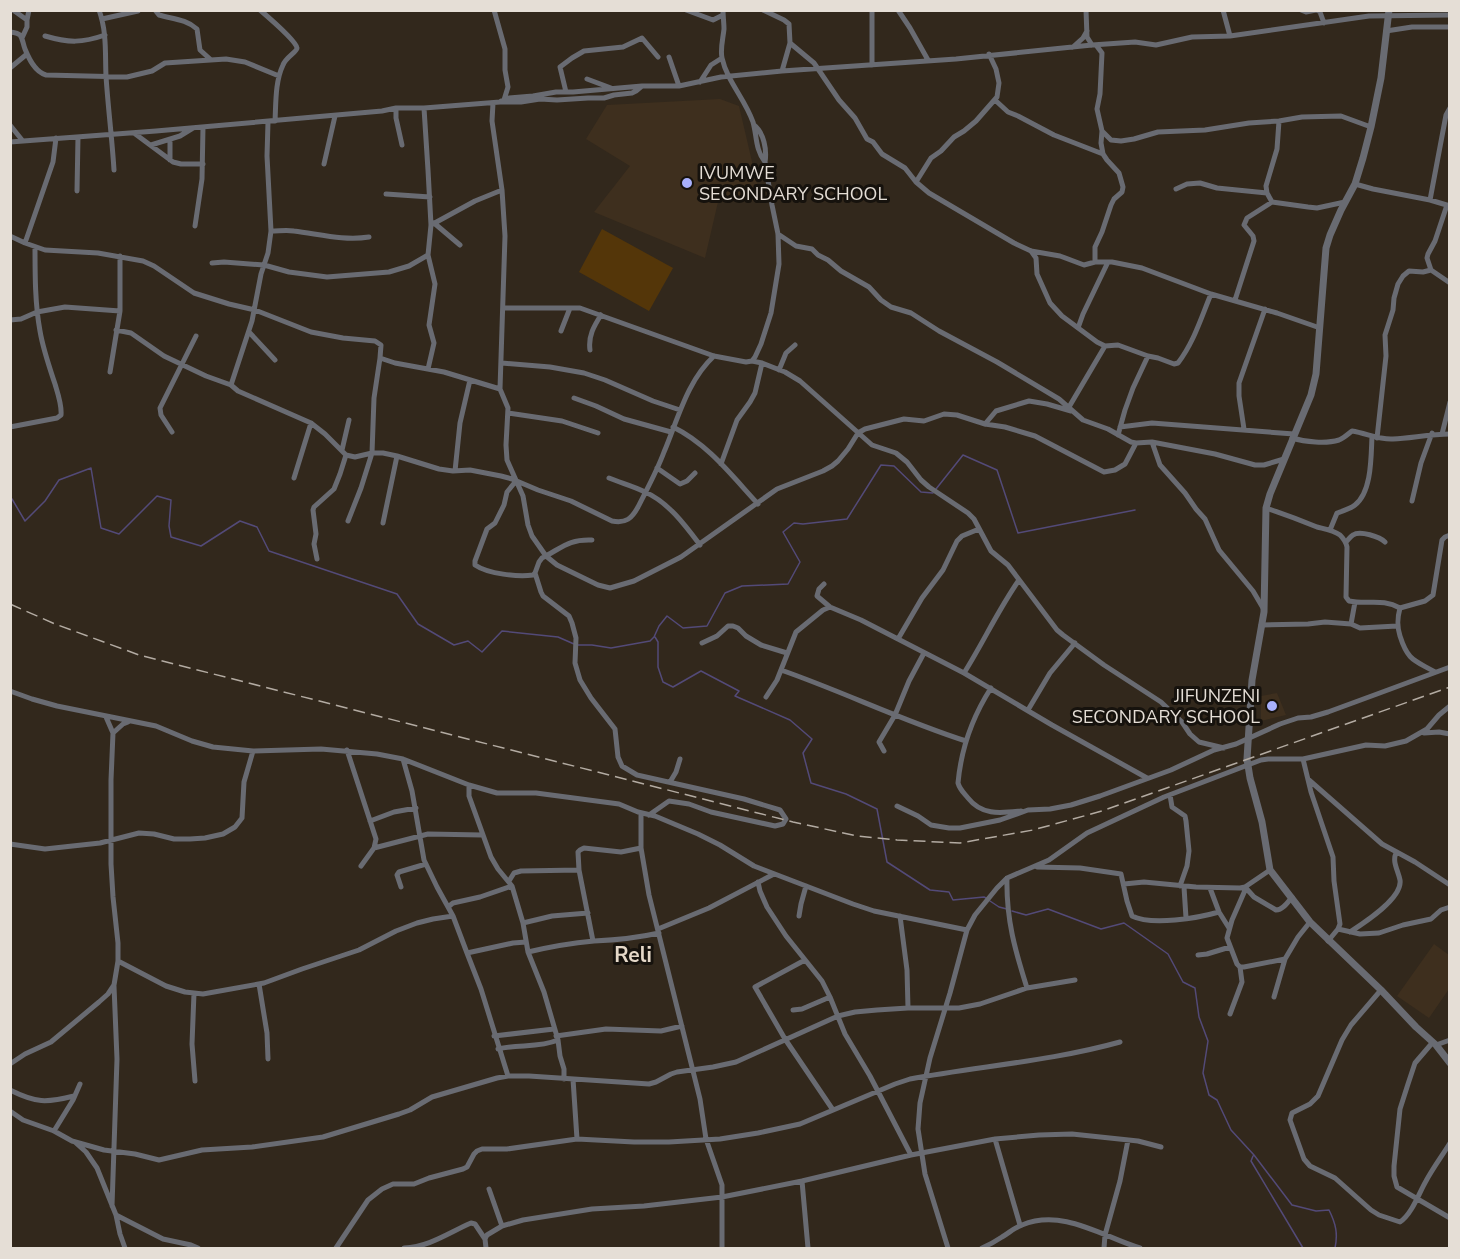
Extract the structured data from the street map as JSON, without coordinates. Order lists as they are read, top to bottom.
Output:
{
  "districts": ["Reli"],
  "places": ["IVUMWE SECONDARY SCHOOL", "JIFUNZENI SECONDARY SCHOOL"]
}
